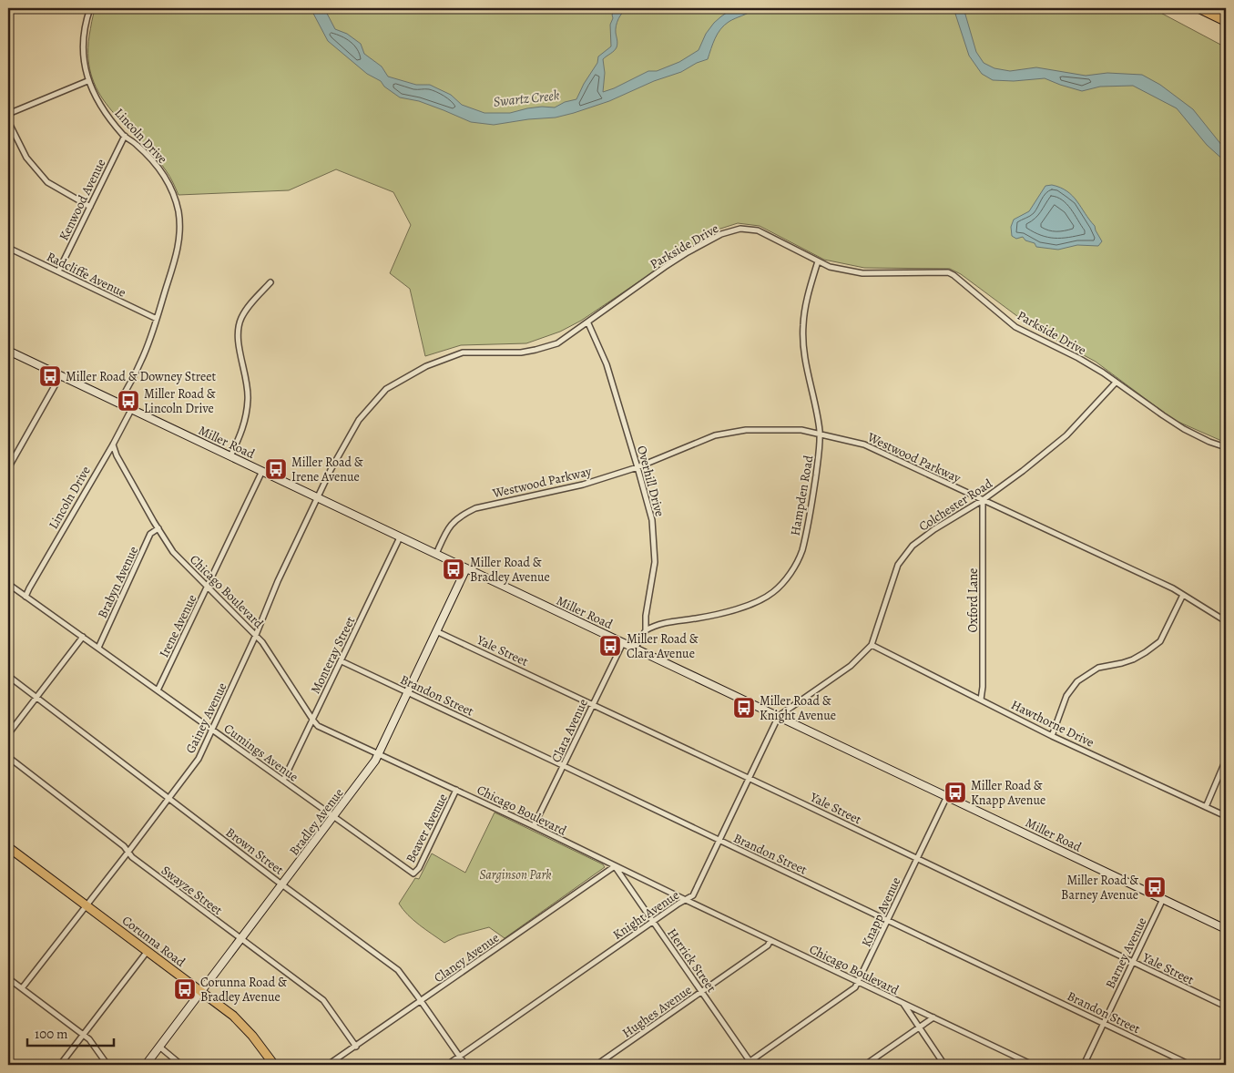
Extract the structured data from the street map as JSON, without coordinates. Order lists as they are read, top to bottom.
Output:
{
  "streets": {
    "main road": ["Miller Road", "Bradley Avenue", "Corunna Road"],
    "street": [
      "Lincoln Drive",
      "Kenwood Avenue",
      "Parkside Drive",
      "Radcliffe Avenue",
      "Westwood Parkway",
      "Overhill Drive",
      "Hampden Road",
      "Colchester Road",
      "Brabyn Avenue",
      "Chicago Boulevard",
      "Oxford Lane",
      "Irene Avenue",
      "Yale Street",
      "Monteray Street",
      "Brandon Street",
      "Gainey Avenue",
      "Hawthorne Drive",
      "Clara Avenue",
      "Cumings Avenue",
      "Beaver Avenue",
      "Brown Street",
      "Swayze Street",
      "Knapp Avenue",
      "Knight Avenue",
      "Barney Avenue",
      "Clancy Avenue",
      "Herrick Street",
      "Hughes Avenue"
    ]
  },
  "crossings": [
    ["Lincoln Drive", "Kenwood Avenue"],
    ["Lincoln Drive", "Radcliffe Avenue"],
    ["Lincoln Drive", "Miller Road"],
    ["Lincoln Drive", "Chicago Boulevard"],
    ["Lincoln Drive", "Cumings Avenue"],
    ["Kenwood Avenue", "Radcliffe Avenue"],
    ["Parkside Drive", "Miller Road"],
    ["Parkside Drive", "Overhill Drive"],
    ["Parkside Drive", "Hampden Road"],
    ["Parkside Drive", "Colchester Road"],
    ["Parkside Drive", "Gainey Avenue"],
    ["Miller Road", "Westwood Parkway"],
    ["Miller Road", "Overhill Drive"],
    ["Miller Road", "Colchester Road"],
    ["Miller Road", "Irene Avenue"],
    ["Miller Road", "Monteray Street"],
    ["Miller Road", "Gainey Avenue"],
    ["Miller Road", "Clara Avenue"],
    ["Miller Road", "Bradley Avenue"],
    ["Miller Road", "Knapp Avenue"],
    ["Miller Road", "Knight Avenue"],
    ["Miller Road", "Barney Avenue"],
    ["Westwood Parkway", "Overhill Drive"],
    ["Westwood Parkway", "Hampden Road"],
    ["Westwood Parkway", "Colchester Road"],
    ["Westwood Parkway", "Oxford Lane"],
    ["Overhill Drive", "Hampden Road"],
    ["Colchester Road", "Oxford Lane"],
    ["Colchester Road", "Hawthorne Drive"],
    ["Colchester Road", "Knight Avenue"],
    ["Brabyn Avenue", "Chicago Boulevard"],
    ["Brabyn Avenue", "Cumings Avenue"],
    ["Chicago Boulevard", "Irene Avenue"],
    ["Chicago Boulevard", "Monteray Street"],
    ["Chicago Boulevard", "Gainey Avenue"],
    ["Chicago Boulevard", "Clara Avenue"],
    ["Chicago Boulevard", "Bradley Avenue"],
    ["Chicago Boulevard", "Beaver Avenue"],
    ["Chicago Boulevard", "Knapp Avenue"],
    ["Chicago Boulevard", "Knight Avenue"],
    ["Chicago Boulevard", "Clancy Avenue"],
    ["Chicago Boulevard", "Herrick Street"],
    ["Chicago Boulevard", "Hughes Avenue"],
    ["Oxford Lane", "Hawthorne Drive"],
    ["Irene Avenue", "Cumings Avenue"],
    ["Yale Street", "Clara Avenue"],
    ["Yale Street", "Bradley Avenue"],
    ["Yale Street", "Knapp Avenue"],
    ["Yale Street", "Knight Avenue"],
    ["Yale Street", "Barney Avenue"],
    ["Monteray Street", "Brandon Street"],
    ["Monteray Street", "Cumings Avenue"],
    ["Brandon Street", "Clara Avenue"],
    ["Brandon Street", "Bradley Avenue"],
    ["Brandon Street", "Knapp Avenue"],
    ["Brandon Street", "Knight Avenue"],
    ["Brandon Street", "Barney Avenue"],
    ["Gainey Avenue", "Cumings Avenue"],
    ["Gainey Avenue", "Brown Street"],
    ["Gainey Avenue", "Swayze Street"],
    ["Gainey Avenue", "Corunna Road"],
    ["Cumings Avenue", "Bradley Avenue"],
    ["Cumings Avenue", "Beaver Avenue"],
    ["Bradley Avenue", "Brown Street"],
    ["Bradley Avenue", "Swayze Street"],
    ["Bradley Avenue", "Corunna Road"],
    ["Brown Street", "Knight Avenue"],
    ["Brown Street", "Clancy Avenue"],
    ["Swayze Street", "Clancy Avenue"],
    ["Knapp Avenue", "Herrick Street"],
    ["Knight Avenue", "Herrick Street"],
    ["Clancy Avenue", "Herrick Street"],
    ["Herrick Street", "Hughes Avenue"]
  ],
  "water": ["Swartz Creek"],
  "parks": ["Sarginson Park"],
  "places": {
    "bus stop": [
      "Miller Road & Downey Street",
      "Miller Road & Lincoln Drive",
      "Miller Road & Irene Avenue",
      "Miller Road & Bradley Avenue",
      "Miller Road & Clara Avenue",
      "Miller Road & Knight Avenue",
      "Miller Road & Knapp Avenue",
      "Miller Road & Barney Avenue",
      "Corunna Road & Bradley Avenue"
    ]
  },
  "scale_bar": "100 m"
}
